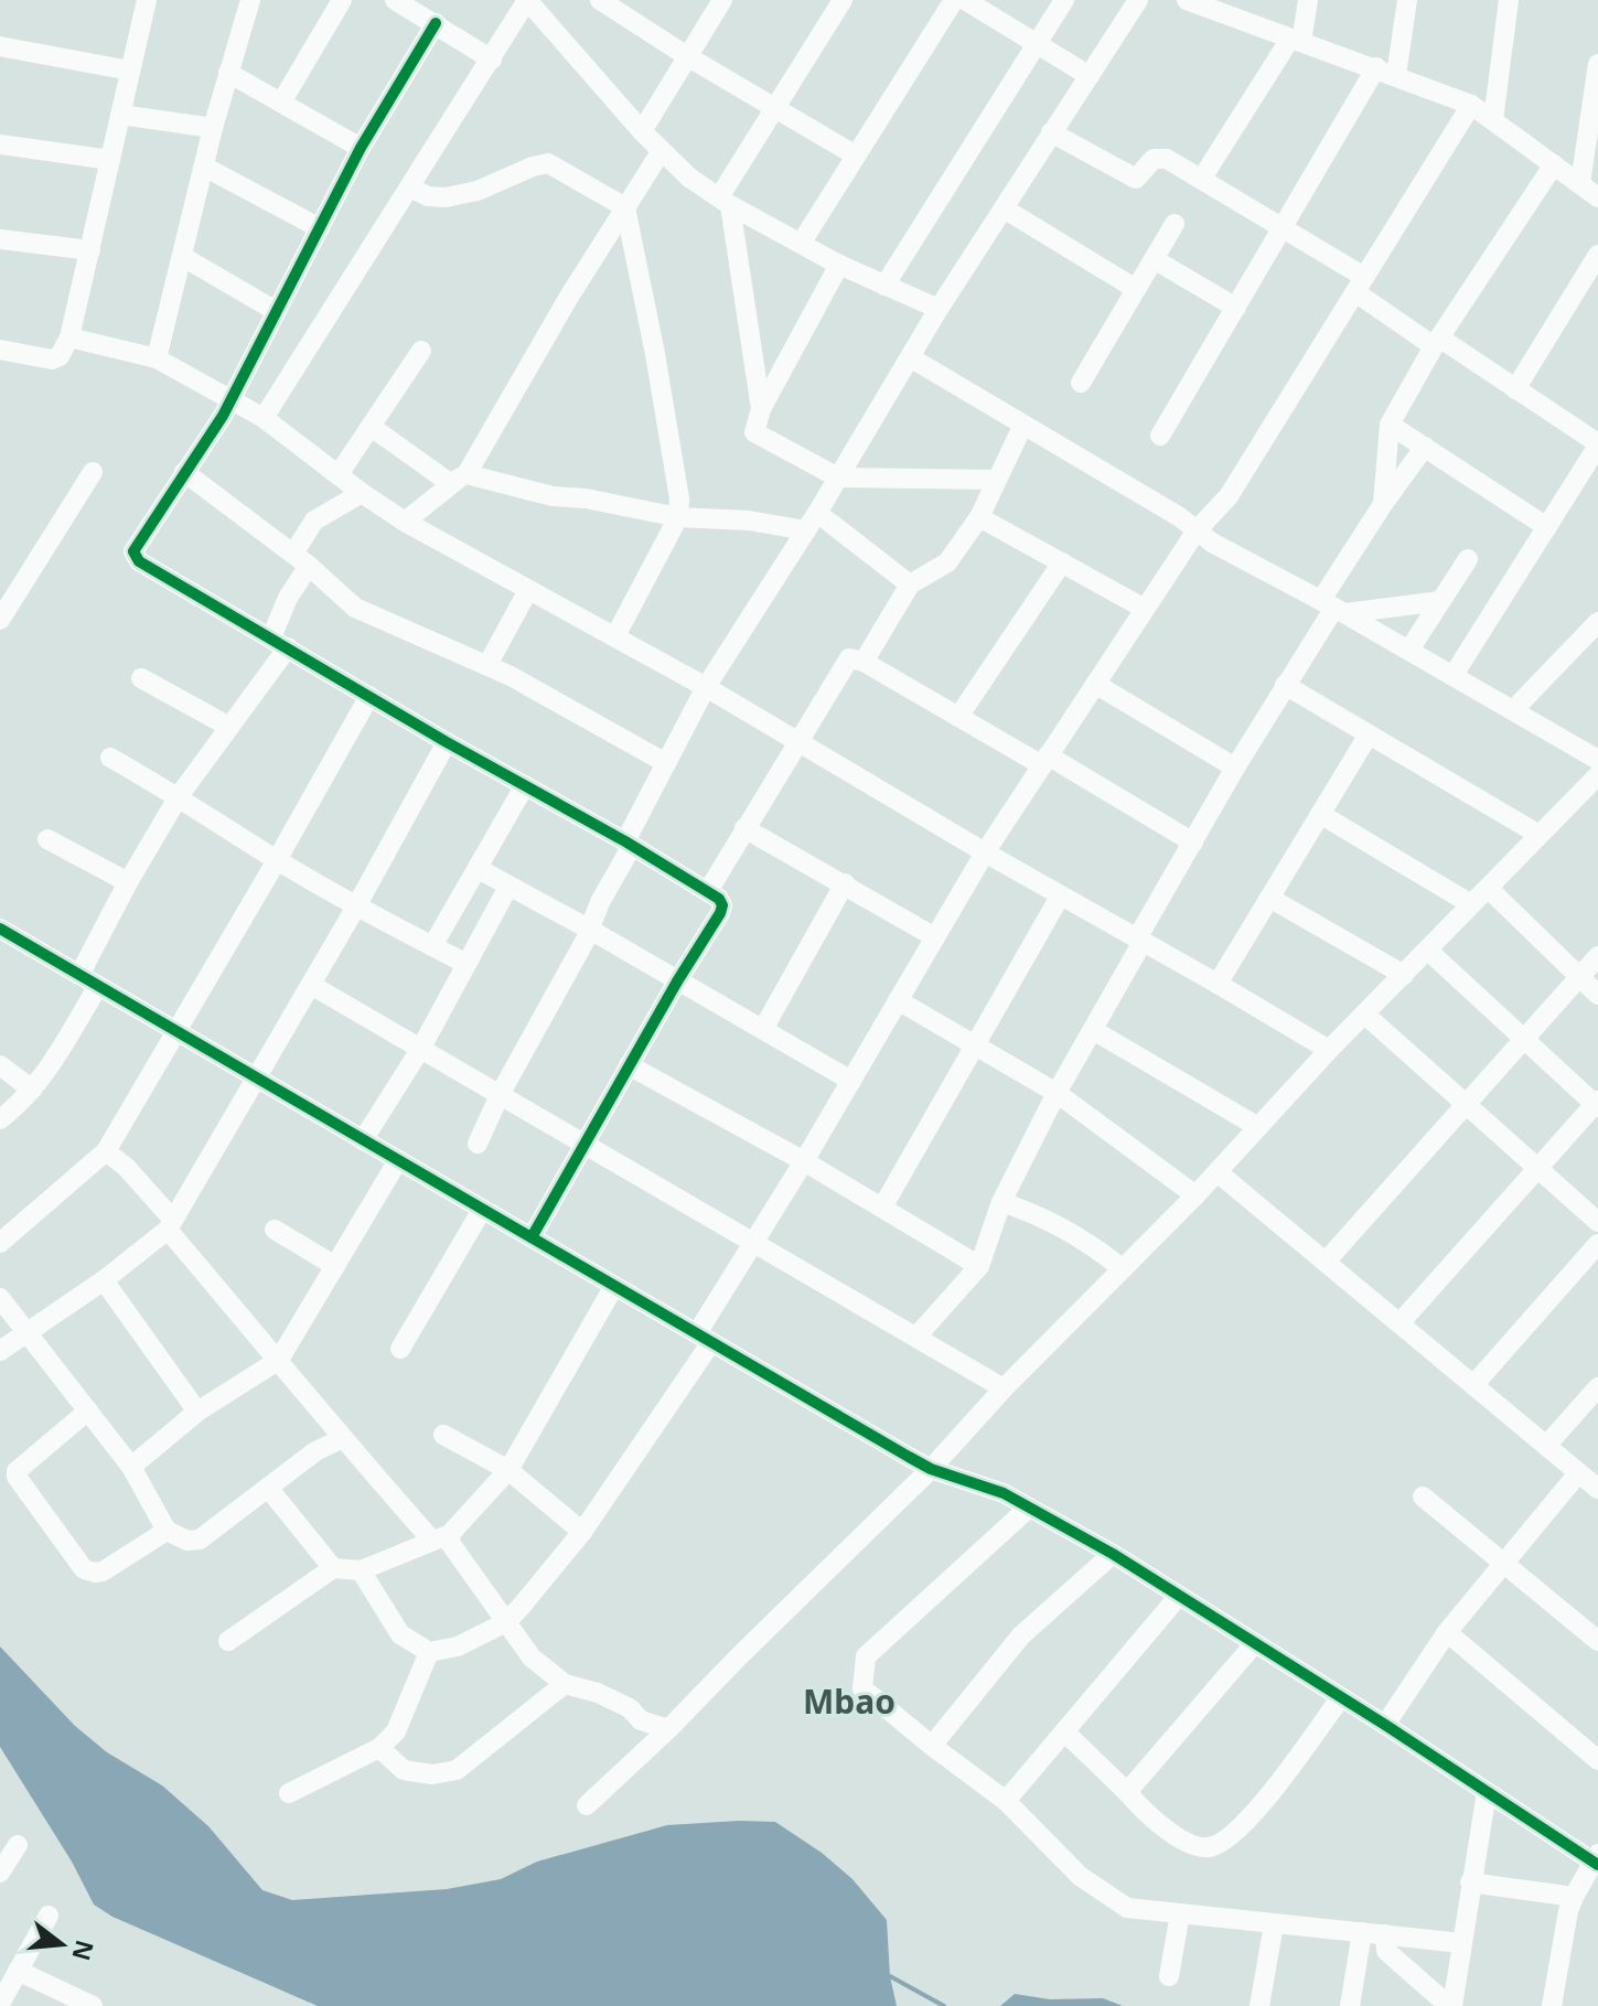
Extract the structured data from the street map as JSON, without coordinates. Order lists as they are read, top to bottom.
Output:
{
  "districts": ["Mbao"],
  "north": "right"
}
